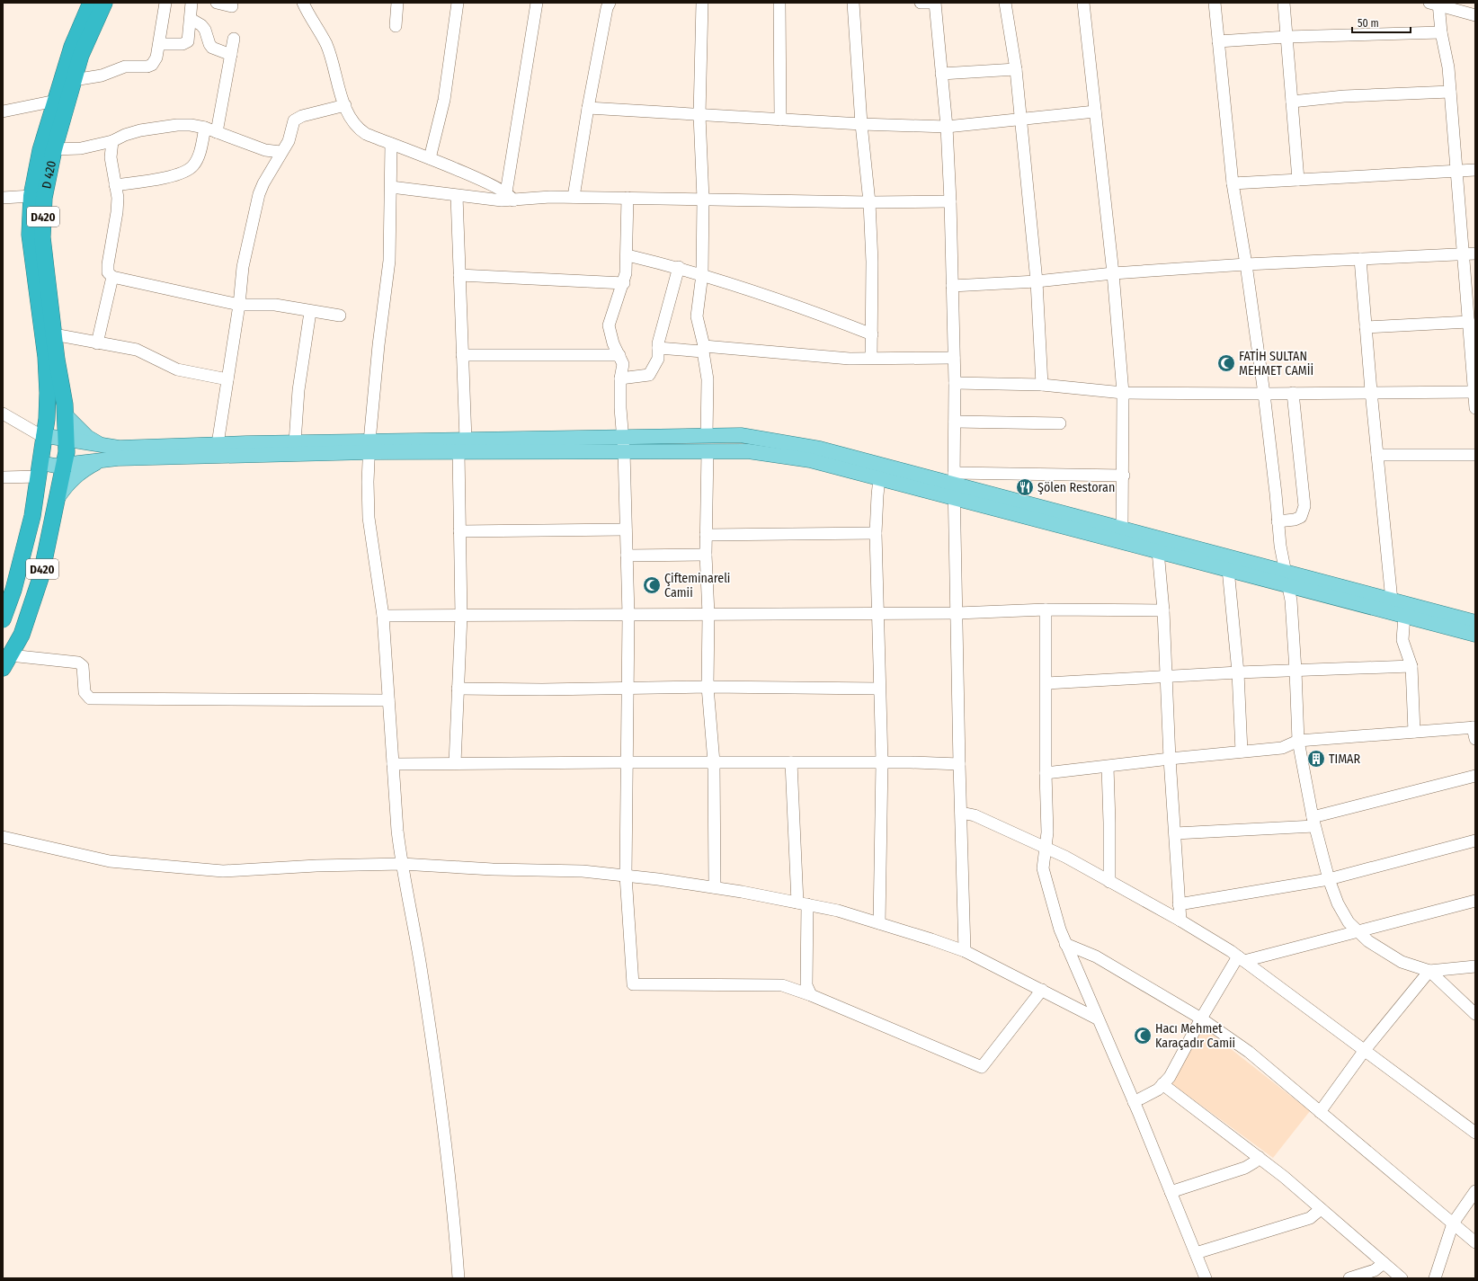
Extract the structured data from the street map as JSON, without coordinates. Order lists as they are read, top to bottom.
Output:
{
  "streets": {
    "highway": ["D 420", "D420"]
  },
  "crossings": [
    ["D 420", "D420"]
  ],
  "places": {
    "mosque": ["FATİH SULTAN MEHMET CAMİİ", "Çifteminareli Camii", "Hacı Mehmet Karaçadır Camii"],
    "restaurant": ["Şölen Restoran"],
    "building": ["TIMAR"]
  },
  "scale_bar": "50 m"
}
